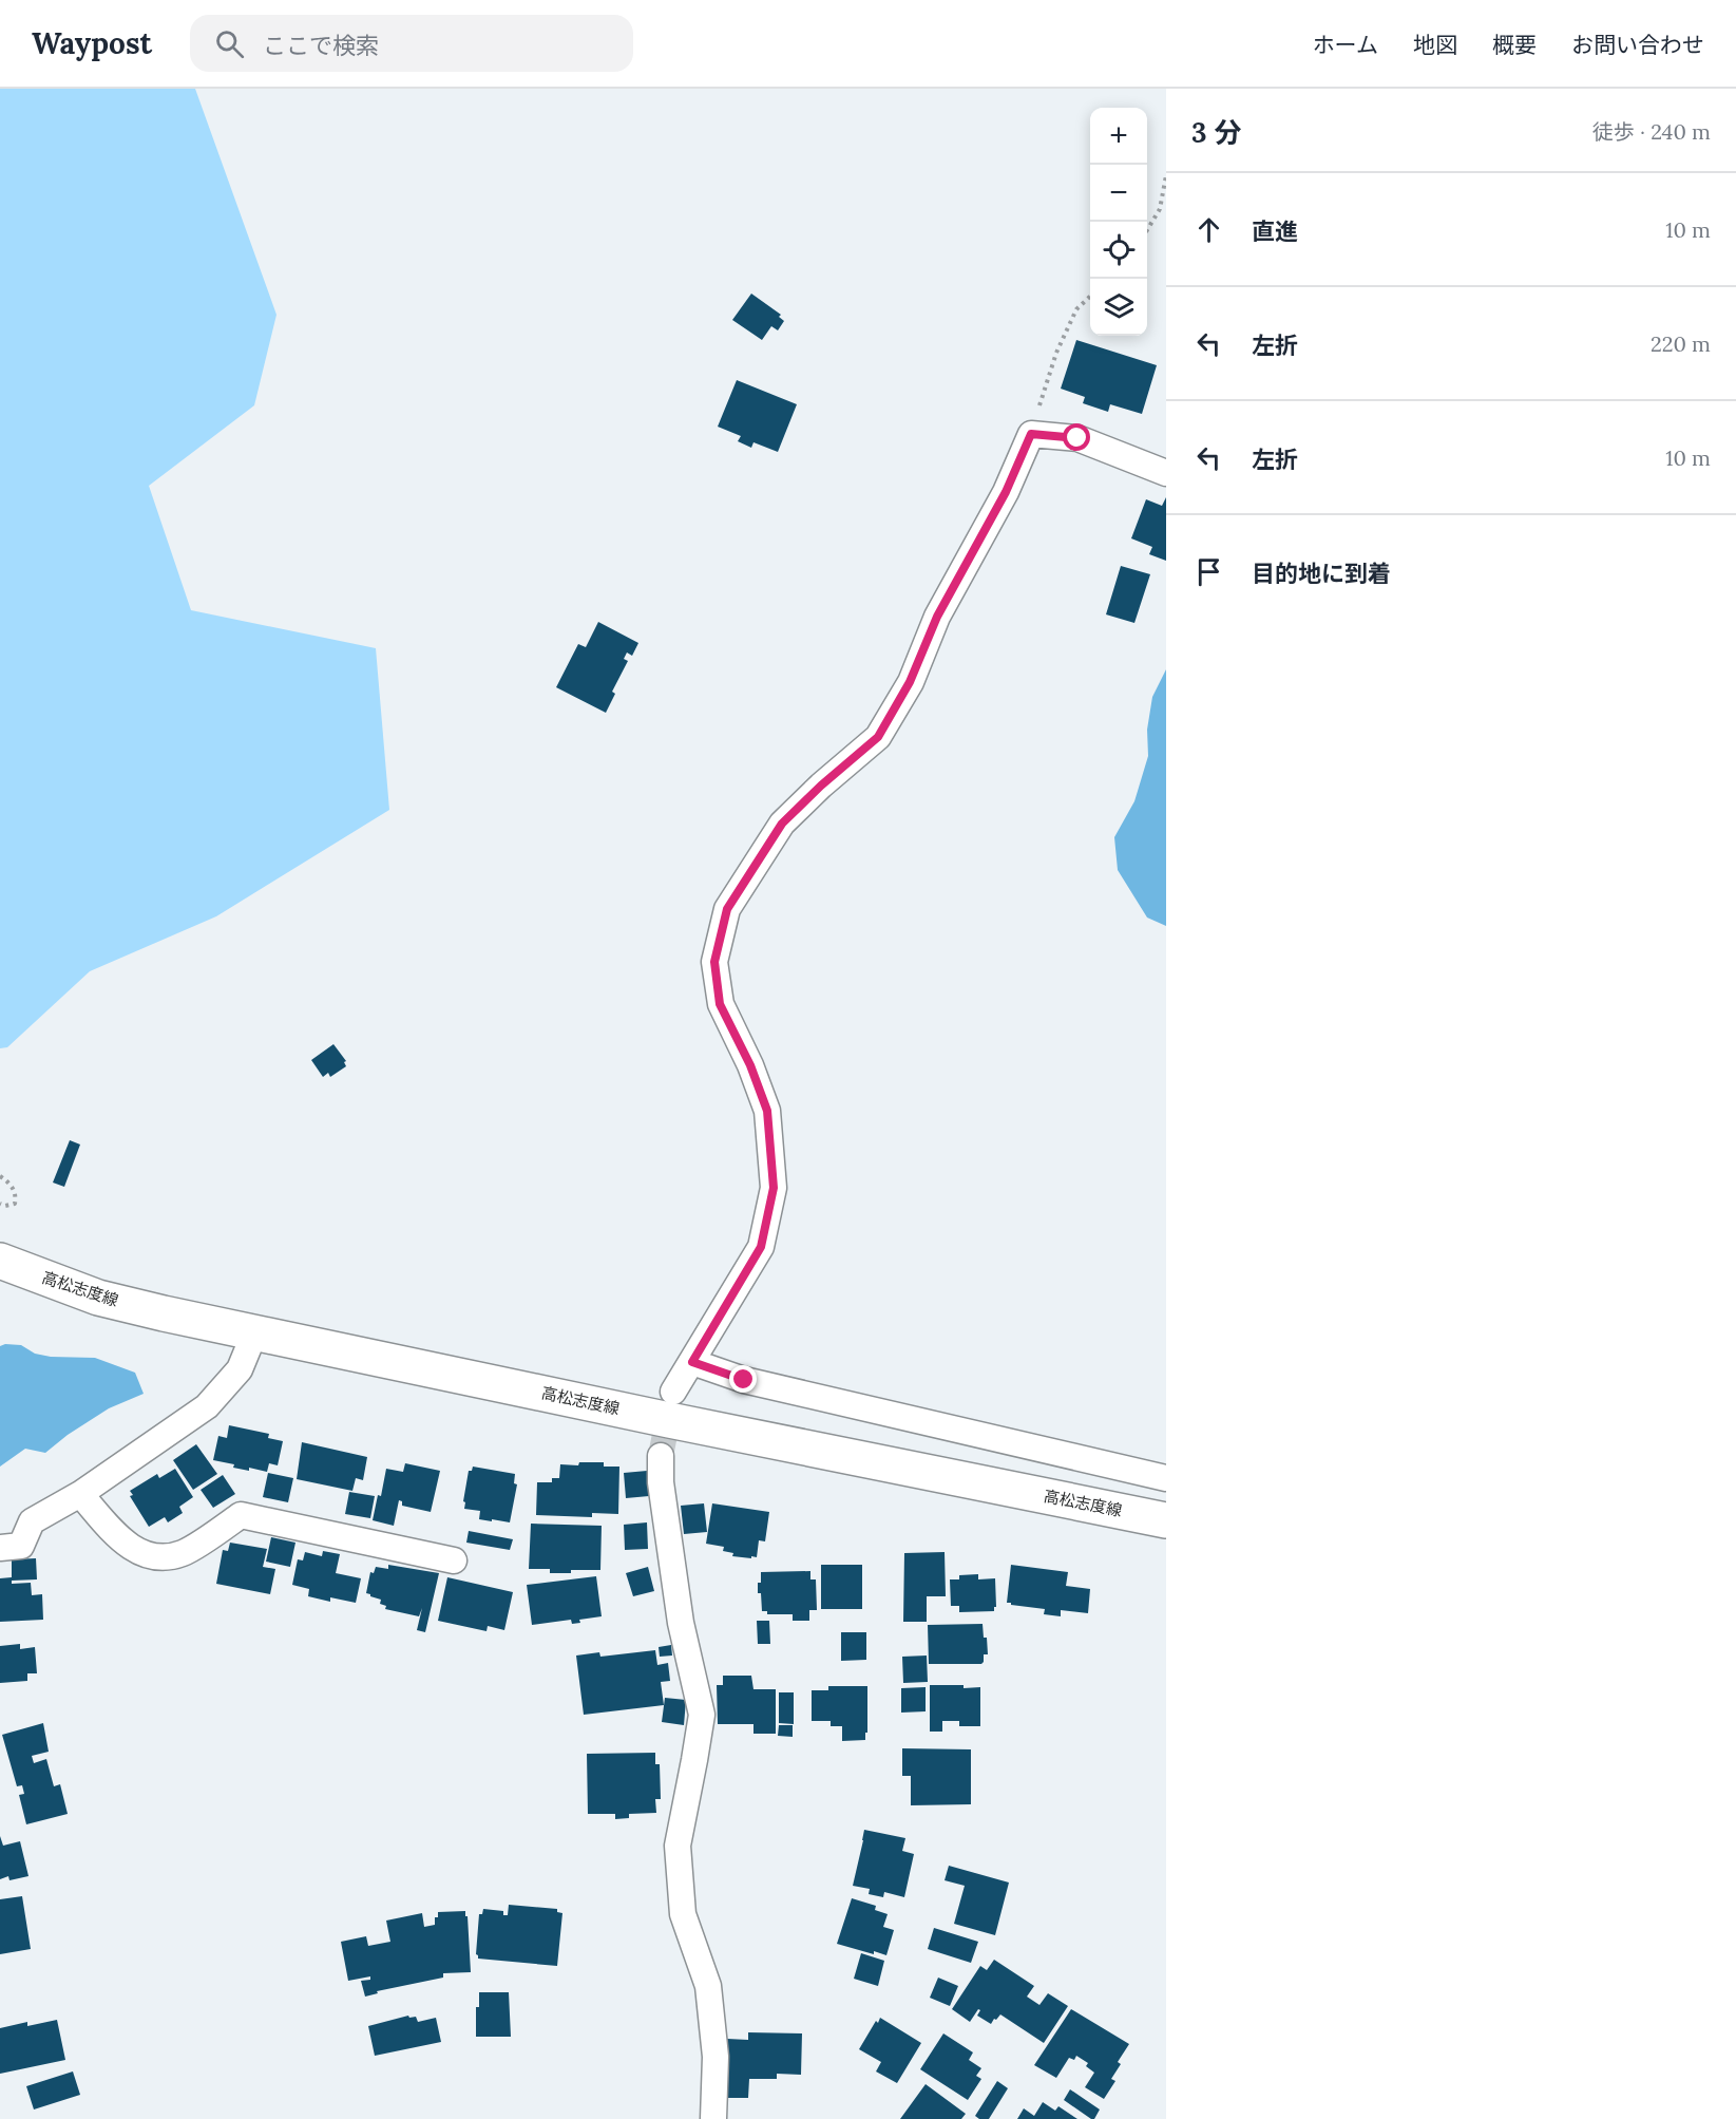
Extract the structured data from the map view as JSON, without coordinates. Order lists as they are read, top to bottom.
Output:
{
  "streets": {
    "main road": ["高松志度線"]
  },
  "page": {
    "header": "Waypost",
    "search": "ここで検索",
    "nav": [
      "ホーム",
      "地図",
      "概要",
      "お問い合わせ"
    ],
    "heading": ["3 分", "徒歩 · 240 m"],
    "map_buttons": ["+", "−"],
    "list": [
      ["直進", "10 m"],
      ["左折", "220 m"],
      ["左折", "10 m"],
      "目的地に到着"
    ]
  }
}
